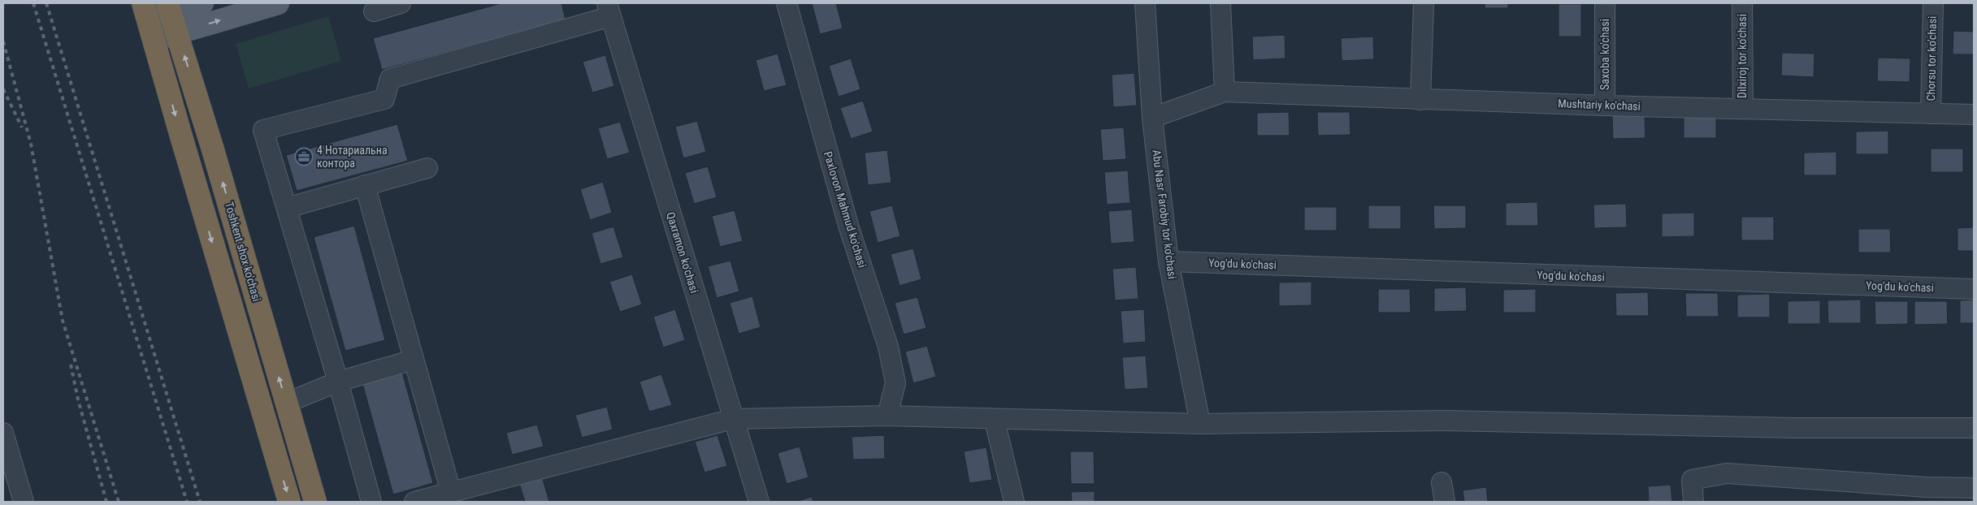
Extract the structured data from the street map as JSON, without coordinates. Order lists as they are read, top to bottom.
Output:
{
  "streets": {
    "highway": ["Toshkent shox ko'chasi"],
    "street": [
      "Saxoba ko'chasi",
      "Dilxiroj tor ko'chasi",
      "Chorsu tor ko'chasi",
      "Mushtariy ko'chasi",
      "Paxlovon Mahmud ko'chasi",
      "Abu Nasr Farobiy tor ko'chasi",
      "Qaxramon ko'chasi",
      "Yog'du ko'chasi"
    ]
  },
  "crossings": [
    ["Saxoba ko'chasi", "Mushtariy ko'chasi"],
    ["Dilxiroj tor ko'chasi", "Mushtariy ko'chasi"],
    ["Chorsu tor ko'chasi", "Mushtariy ko'chasi"],
    ["Abu Nasr Farobiy tor ko'chasi", "Yog'du ko'chasi"]
  ],
  "places": {
    "office": ["4 Нотариальна контора"]
  }
}
